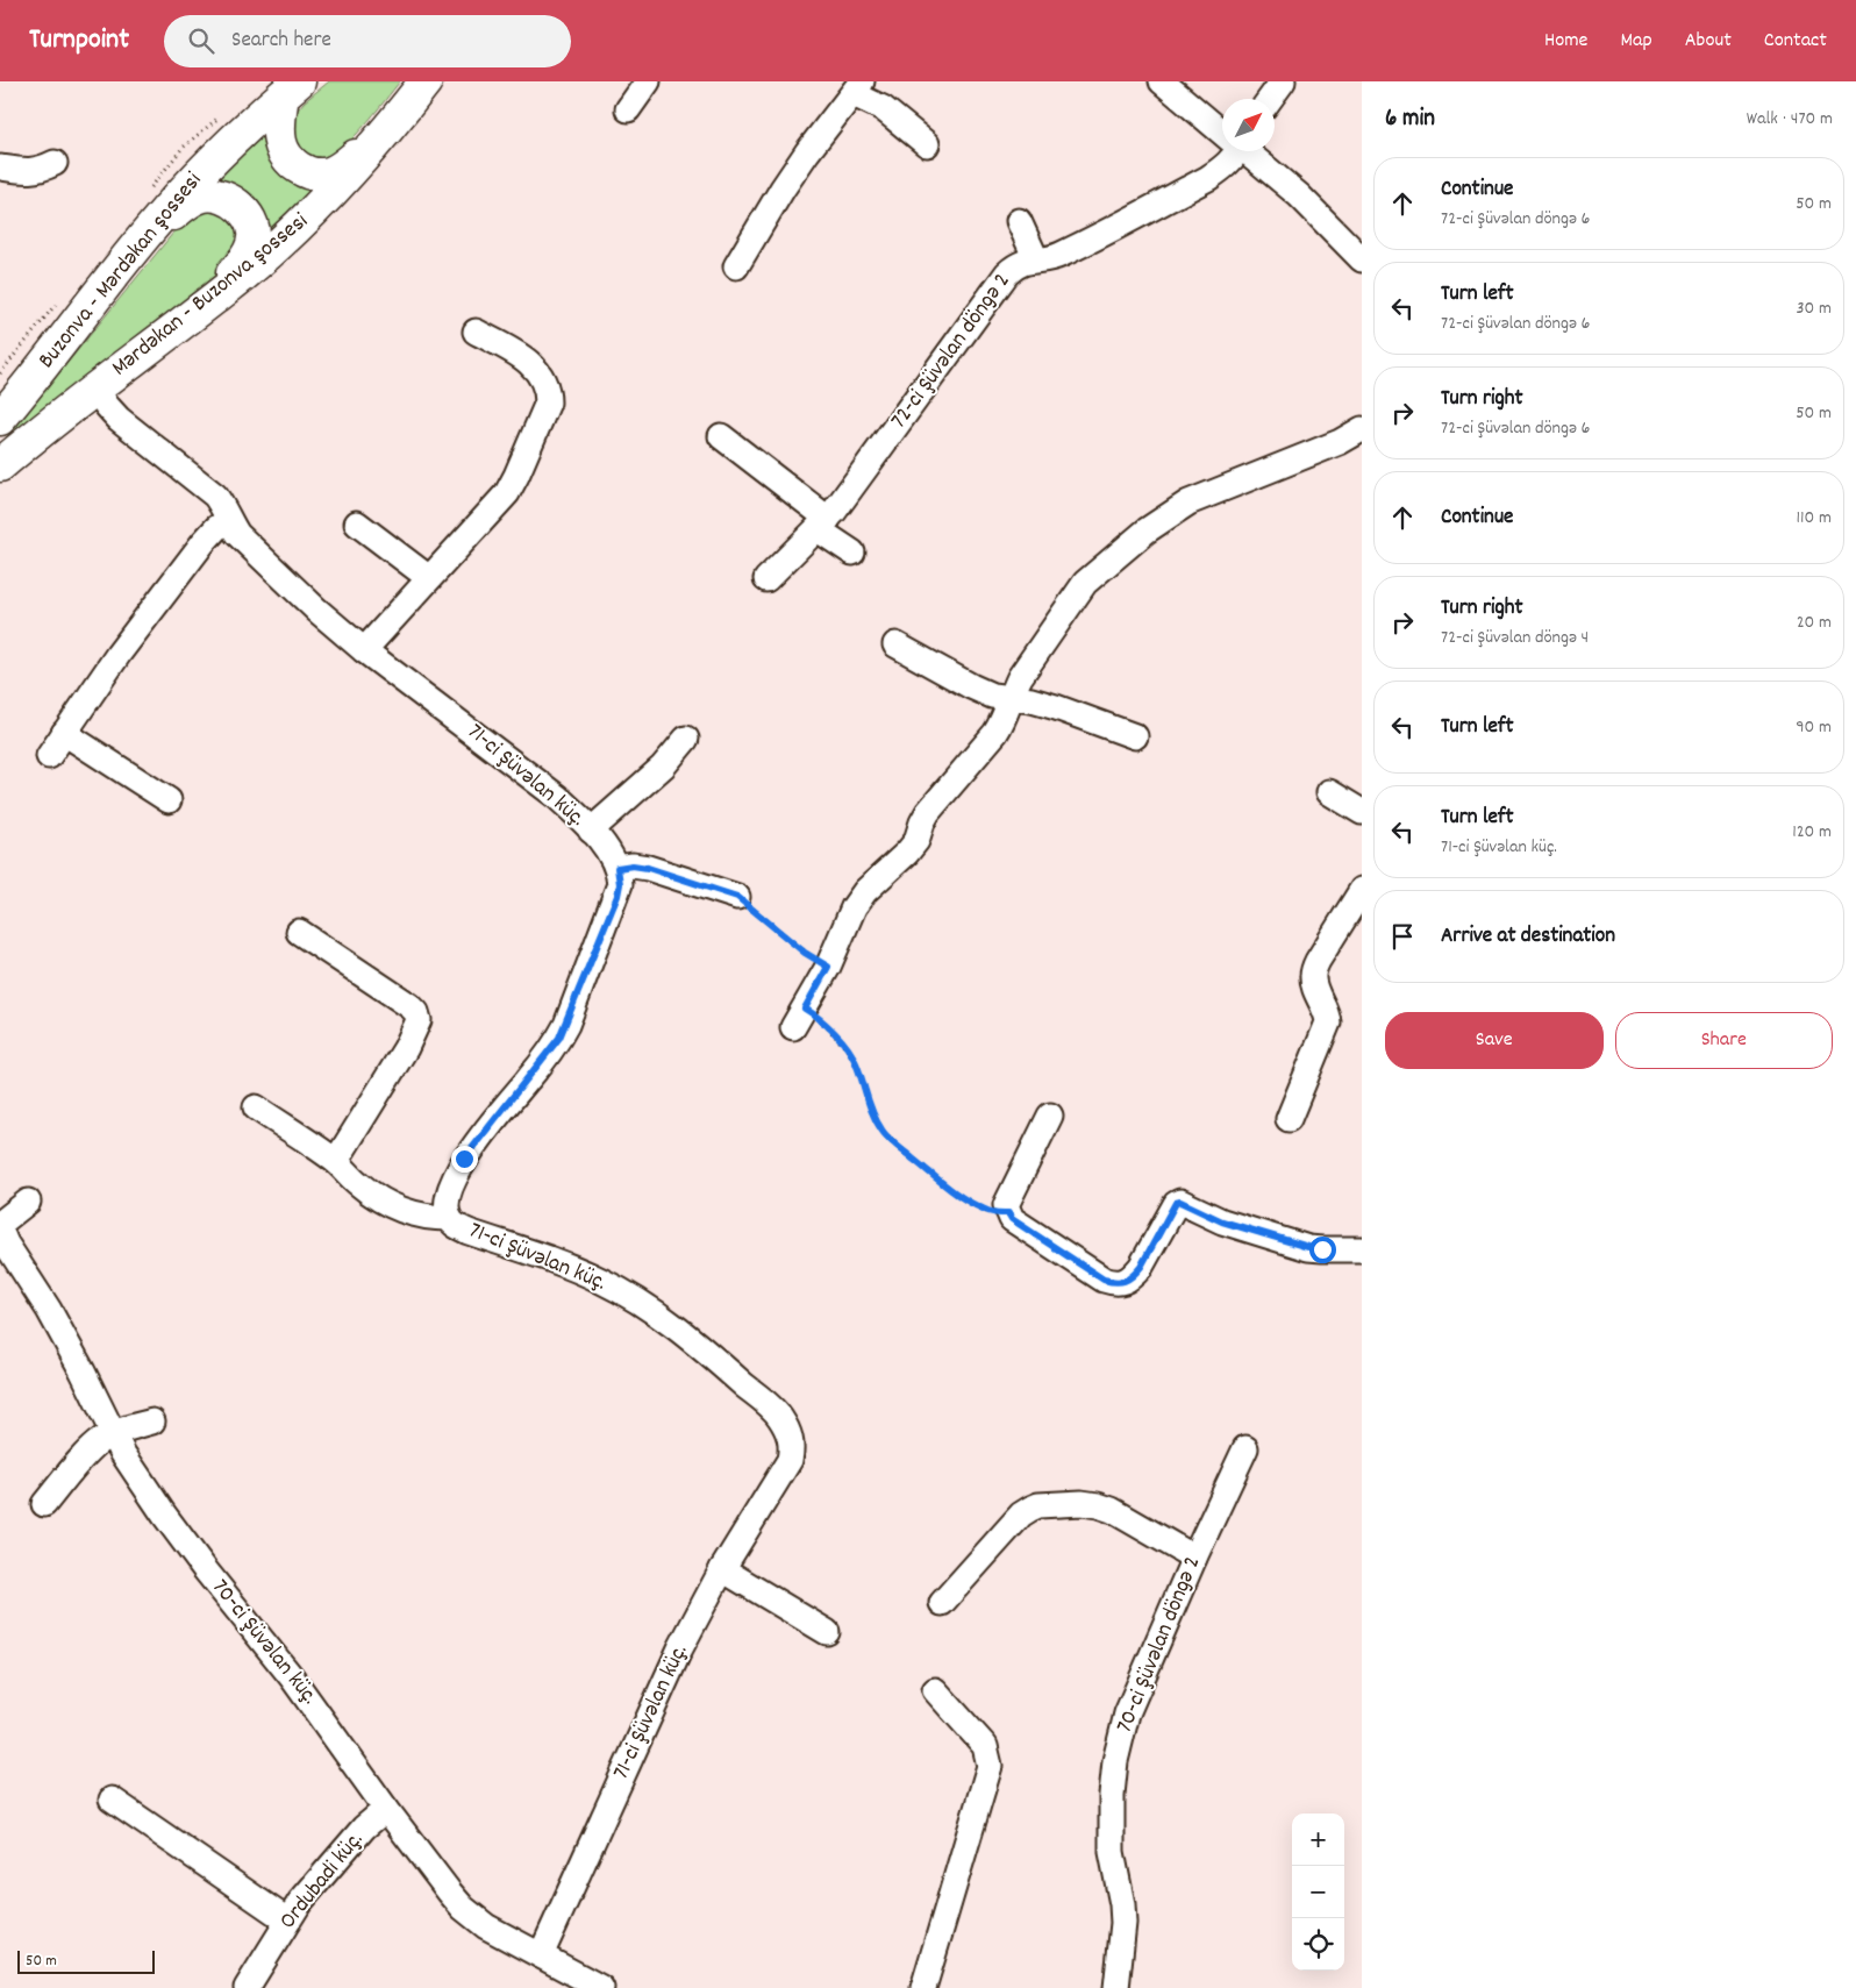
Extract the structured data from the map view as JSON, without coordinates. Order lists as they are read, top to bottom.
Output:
{
  "streets": {
    "main road": ["Buzonva - Mərdəkan şossesi", "Mərdəkan - Buzonva şossesi"],
    "street": [
      "72-ci Şüvəlan döngə 2",
      "71-ci Şüvəlan küç.",
      "70-ci Şüvəlan küç.",
      "70-ci Şüvəlan döngə 2",
      "Ordubadi küç."
    ]
  },
  "crossings": [
    ["Mərdəkan - Buzonva şossesi", "71-ci Şüvəlan küç."],
    ["71-ci Şüvəlan küç.", "70-ci Şüvəlan küç."],
    ["70-ci Şüvəlan küç.", "Ordubadi küç."]
  ],
  "scale_bar": "50 m",
  "north": "top right",
  "page": {
    "header": "Turnpoint",
    "search": "Search here",
    "nav": [
      "Home",
      "Map",
      "About",
      "Contact"
    ],
    "heading": ["6 min", "Walk · 470 m"],
    "list": [
      ["Continue", "72-ci Şüvəlan döngə 6", "50 m"],
      ["Turn left", "72-ci Şüvəlan döngə 6", "30 m"],
      ["Turn right", "72-ci Şüvəlan döngə 6", "50 m"],
      ["Continue", "110 m"],
      ["Turn right", "72-ci Şüvəlan döngə 4", "20 m"],
      ["Turn left", "90 m"],
      ["Turn left", "71-ci Şüvəlan küç.", "120 m"],
      "Arrive at destination"
    ],
    "buttons": ["Save", "Share"],
    "map_buttons": ["+", "−"],
    "scale": "50 m"
  }
}
